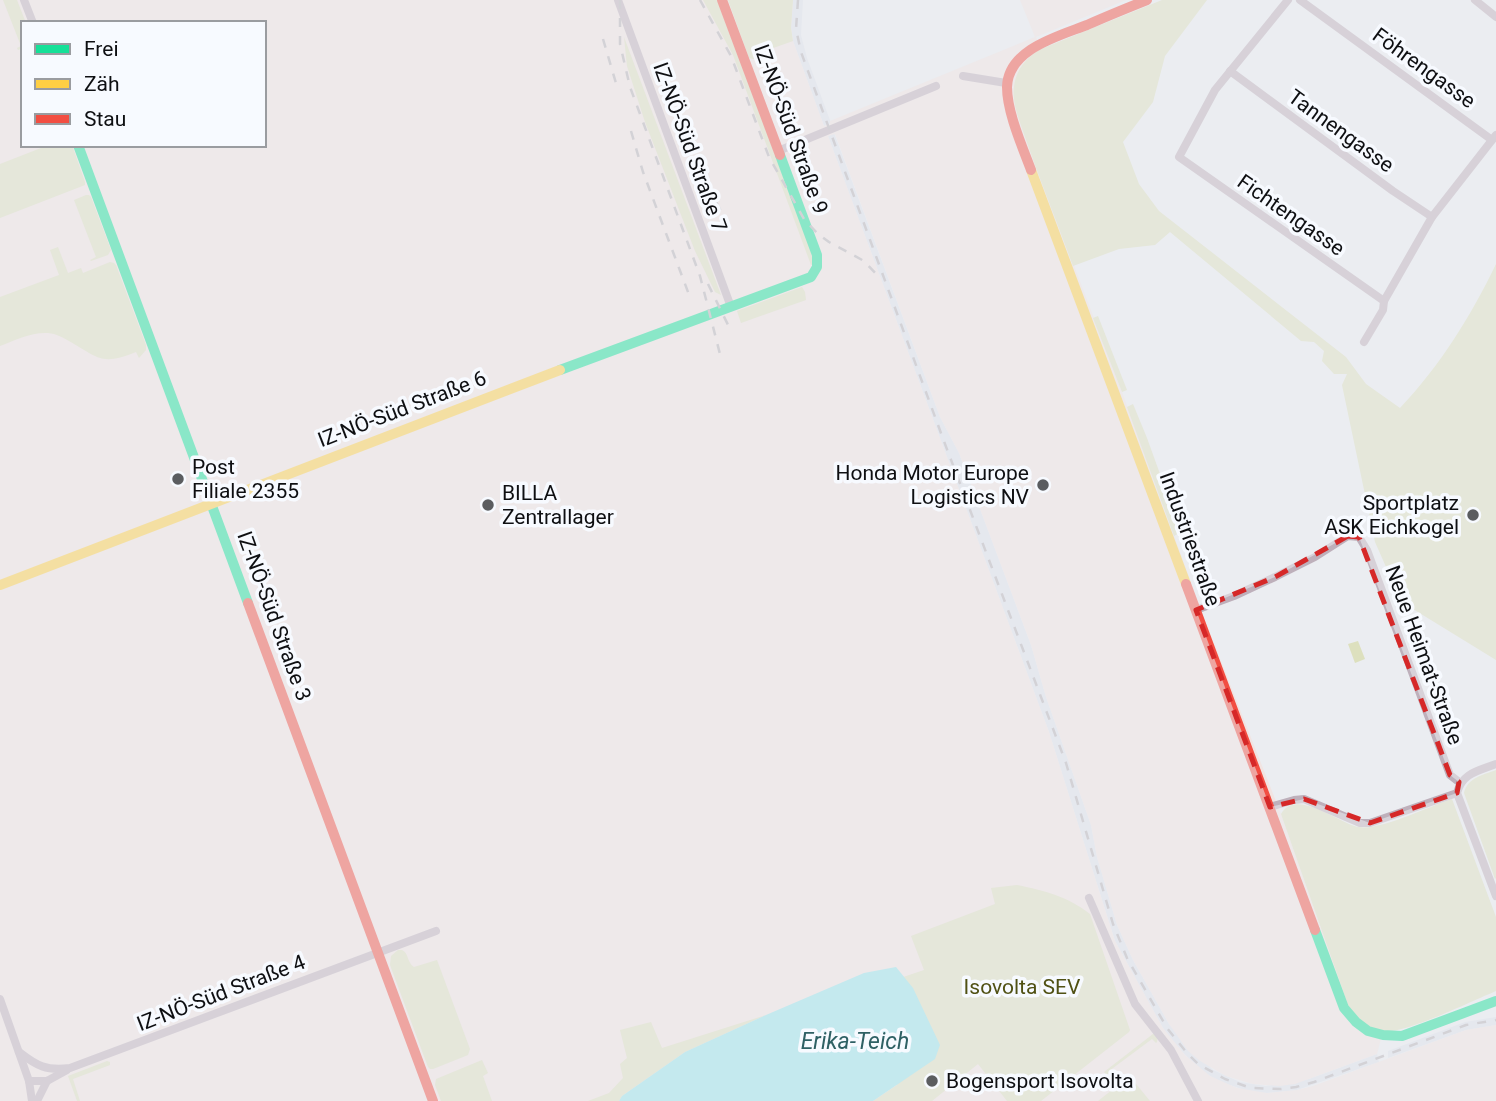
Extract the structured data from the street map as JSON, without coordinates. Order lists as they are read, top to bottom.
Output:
{
  "streets": {
    "street": [
      "Föhrengasse",
      "IZ-NÖ-Süd Straße 9",
      "Tannengasse",
      "IZ-NÖ-Süd Straße 7",
      "Fichtengasse",
      "IZ-NÖ-Süd Straße 6",
      "Industriestraße",
      "IZ-NÖ-Süd Straße 3",
      "Neue Heimat-Straße",
      "IZ-NÖ-Süd Straße 4"
    ]
  },
  "crossings": [
    ["IZ-NÖ-Süd Straße 9", "IZ-NÖ-Süd Straße 6"],
    ["Tannengasse", "Fichtengasse"],
    ["IZ-NÖ-Süd Straße 7", "IZ-NÖ-Süd Straße 6"],
    ["IZ-NÖ-Süd Straße 6", "IZ-NÖ-Süd Straße 3"],
    ["Industriestraße", "Neue Heimat-Straße"],
    ["IZ-NÖ-Süd Straße 3", "IZ-NÖ-Süd Straße 4"]
  ],
  "water": ["Erika-Teich"],
  "parks": ["Isovolta SEV"],
  "places": [
    "Post Filiale 2355",
    "Honda Motor Europe Logistics NV",
    "BILLA Zentrallager",
    "Sportplatz ASK Eichkogel",
    "Bogensport Isovolta"
  ],
  "legend": ["Frei", "Zäh", "Stau"]
}
